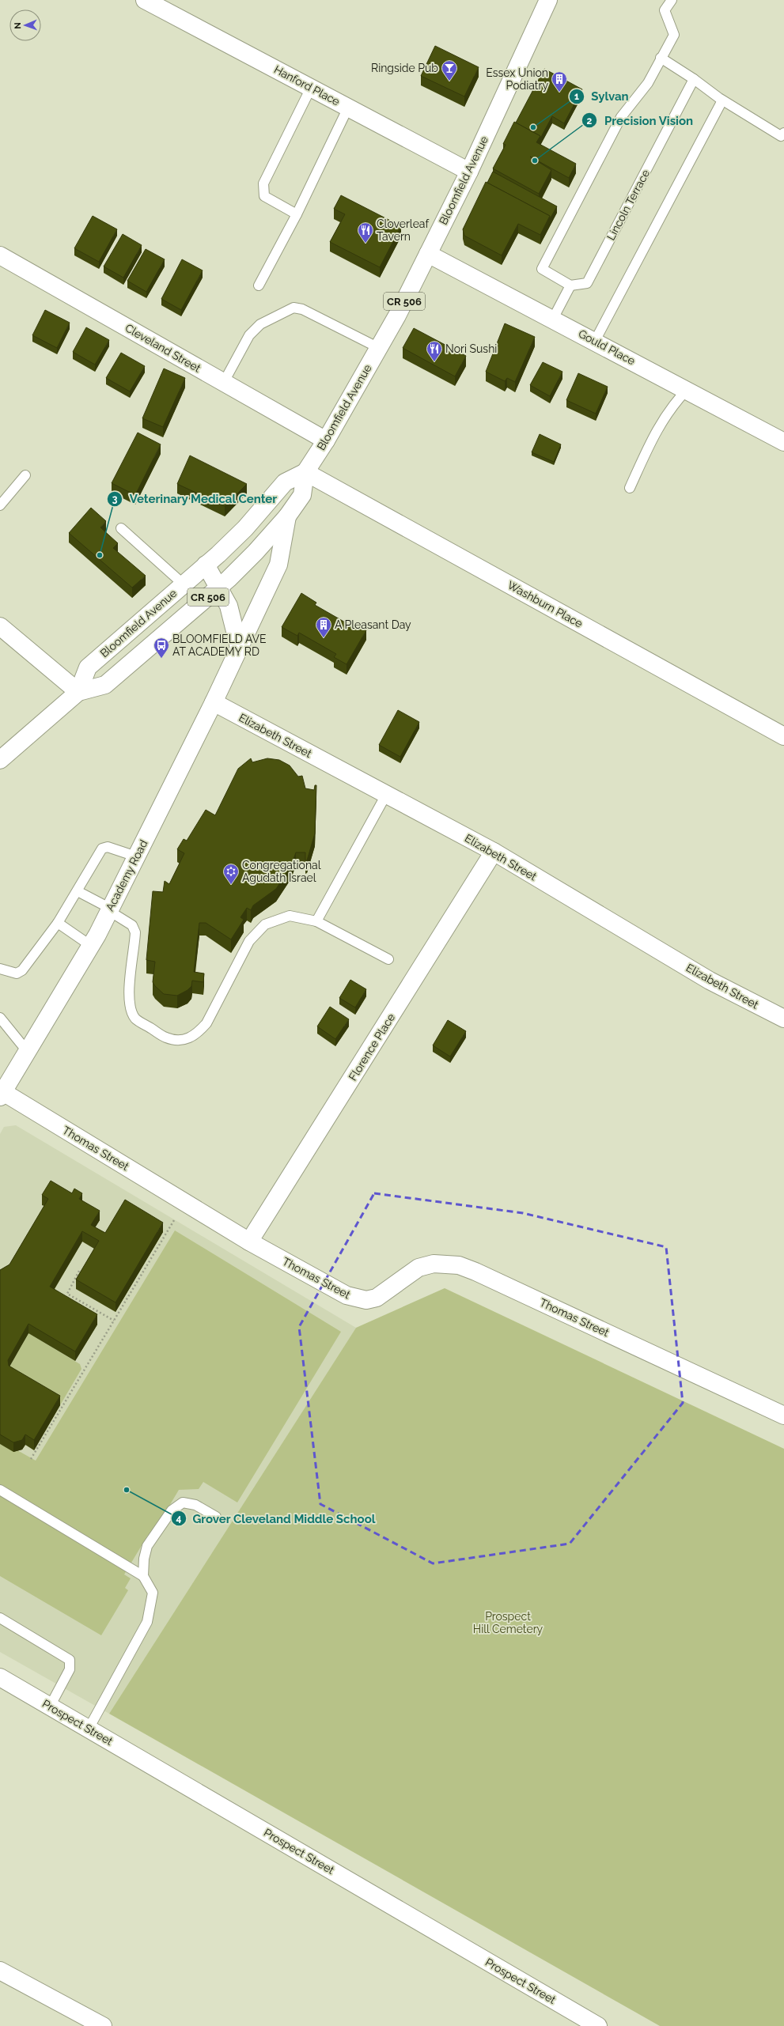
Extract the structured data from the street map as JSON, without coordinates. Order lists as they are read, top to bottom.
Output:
{
  "streets": {
    "street": [
      "Hanford Place",
      "Bloomfield Avenue",
      "CR 506",
      "Gould Place",
      "Cleveland Street",
      "Washburn Place",
      "Elizabeth Street",
      "Academy Road",
      "Florence Place",
      "Thomas Street",
      "Prospect Street"
    ],
    "lane": ["Lincoln Terrace"]
  },
  "crossings": [
    ["Hanford Place", "Bloomfield Avenue"],
    ["Bloomfield Avenue", "Gould Place"],
    ["Bloomfield Avenue", "Cleveland Street"],
    ["Bloomfield Avenue", "Washburn Place"],
    ["Bloomfield Avenue", "Academy Road"],
    ["Elizabeth Street", "Academy Road"],
    ["Elizabeth Street", "Florence Place"],
    ["Academy Road", "Thomas Street"],
    ["Florence Place", "Thomas Street"]
  ],
  "parks": ["Prospect Hill Cemetery"],
  "places": {
    "bar": ["Ringside Pub"],
    "building": ["Essex Union Podiatry", "A Pleasant Day"],
    "other": [
      "Sylvan",
      "Precision Vision",
      "Veterinary Medical Center",
      "Grover Cleveland Middle School"
    ],
    "restaurant": ["Cloverleaf Tavern", "Nori Sushi"],
    "bus stop": ["BLOOMFIELD AVE AT ACADEMY RD"],
    "synagogue": ["Congregational Agudath Israel"]
  },
  "north": "left"
}
